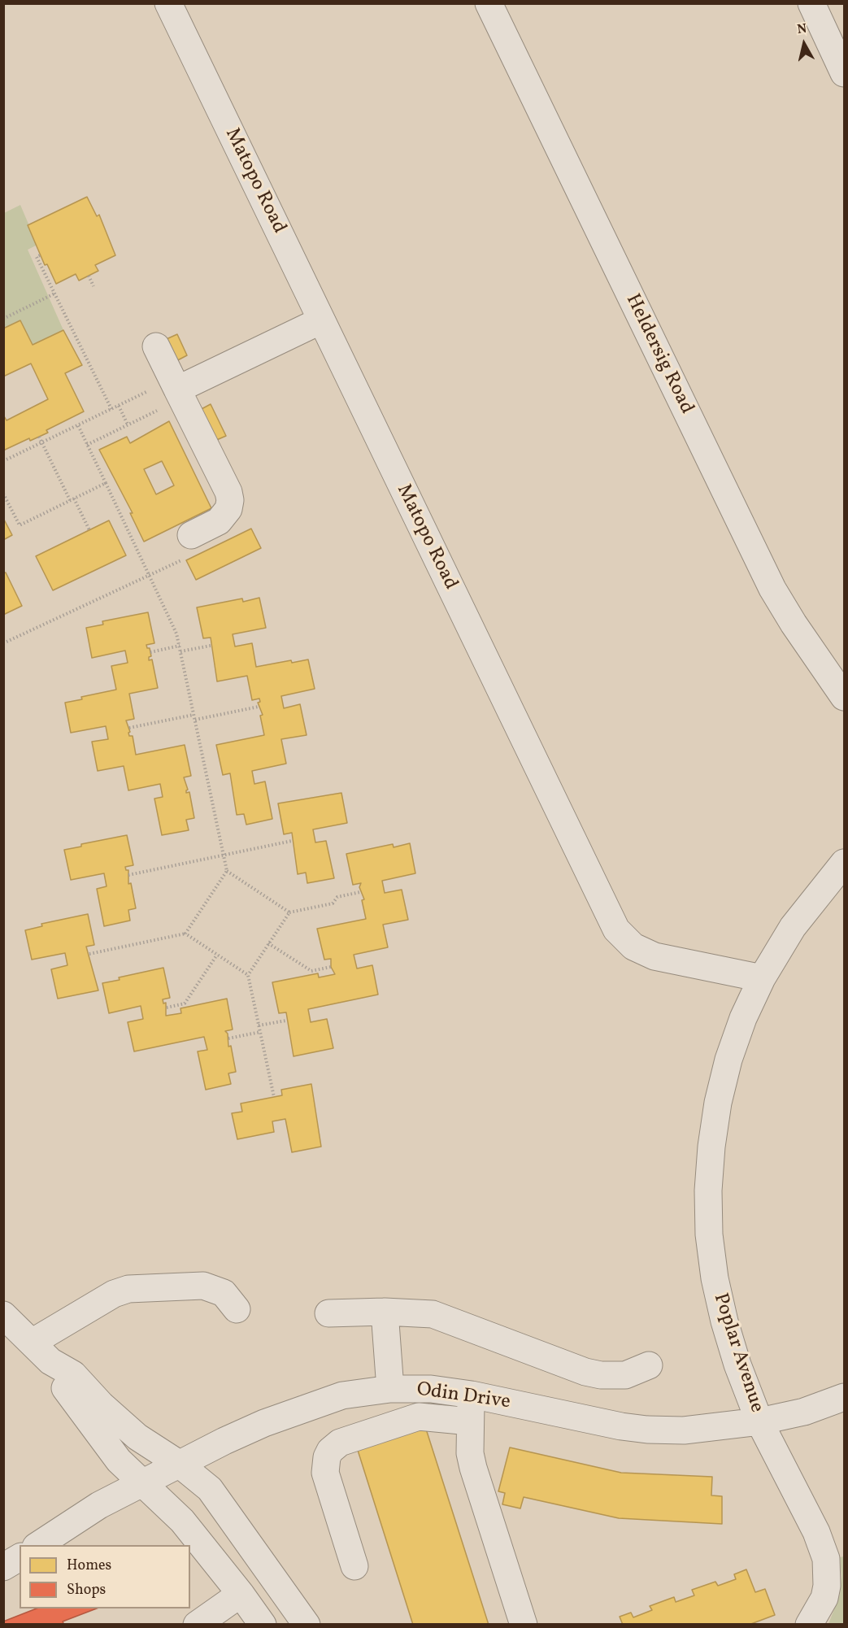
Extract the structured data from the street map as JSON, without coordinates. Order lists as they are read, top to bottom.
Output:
{
  "streets": {
    "street": [
      "Matopo Road",
      "Heldersig Road",
      "Poplar Avenue",
      "Odin Drive"
    ]
  },
  "crossings": [
    ["Matopo Road", "Poplar Avenue"],
    ["Poplar Avenue", "Odin Drive"]
  ],
  "legend": ["Homes", "Shops"],
  "north": "top"
}
